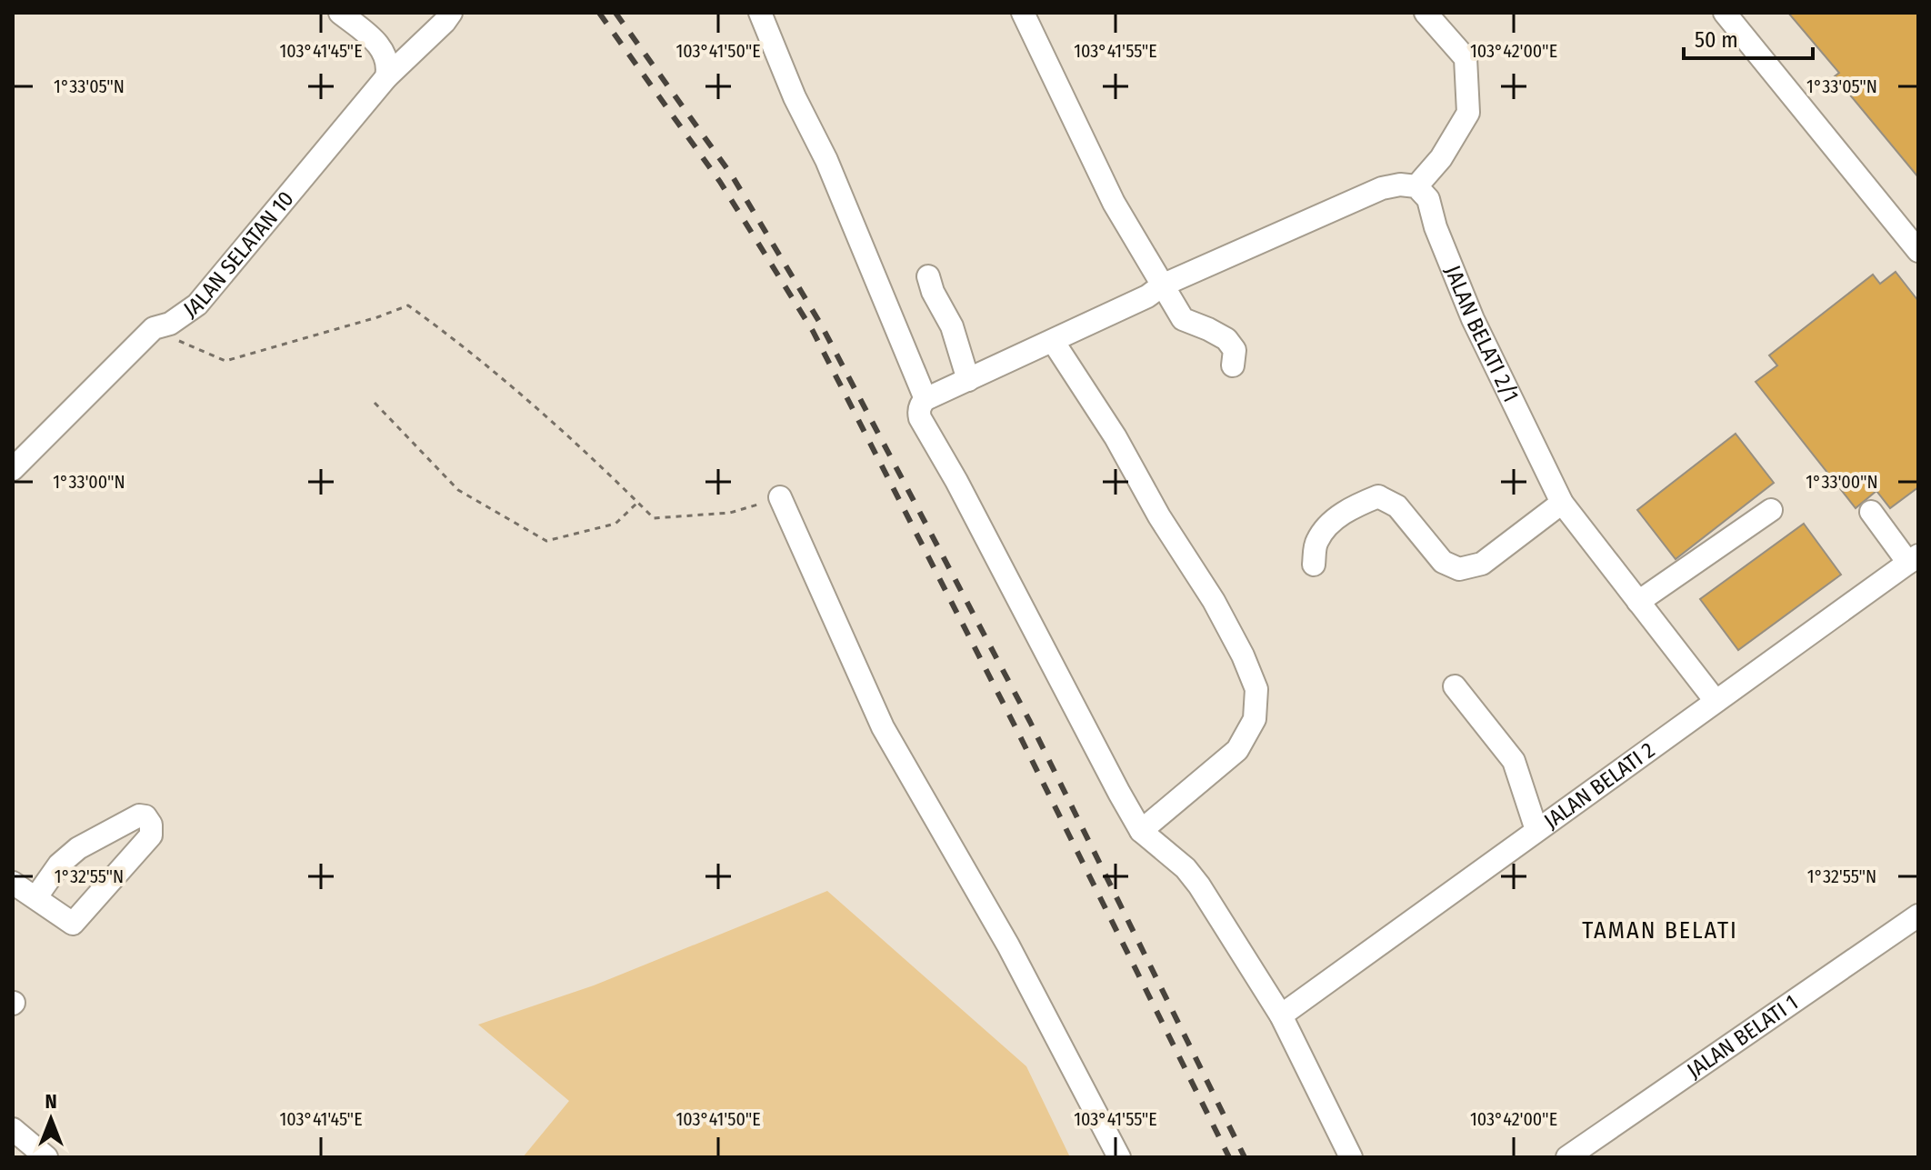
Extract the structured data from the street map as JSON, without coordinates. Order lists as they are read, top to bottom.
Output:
{
  "streets": {
    "street": [
      "JALAN SELATAN 10",
      "JALAN BELATI 2/1",
      "JALAN BELATI 2",
      "JALAN BELATI 1"
    ]
  },
  "crossings": [
    ["JALAN BELATI 2/1", "JALAN BELATI 2"]
  ],
  "districts": ["TAMAN BELATI"],
  "scale_bar": "50 m",
  "north": "top",
  "coordinates": [
    "103°41'45\"E",
    "103°41'50\"E",
    "103°41'55\"E",
    "103°42'00\"E",
    "1°33'05\"N",
    "1°33'00\"N",
    "1°32'55\"N"
  ]
}
